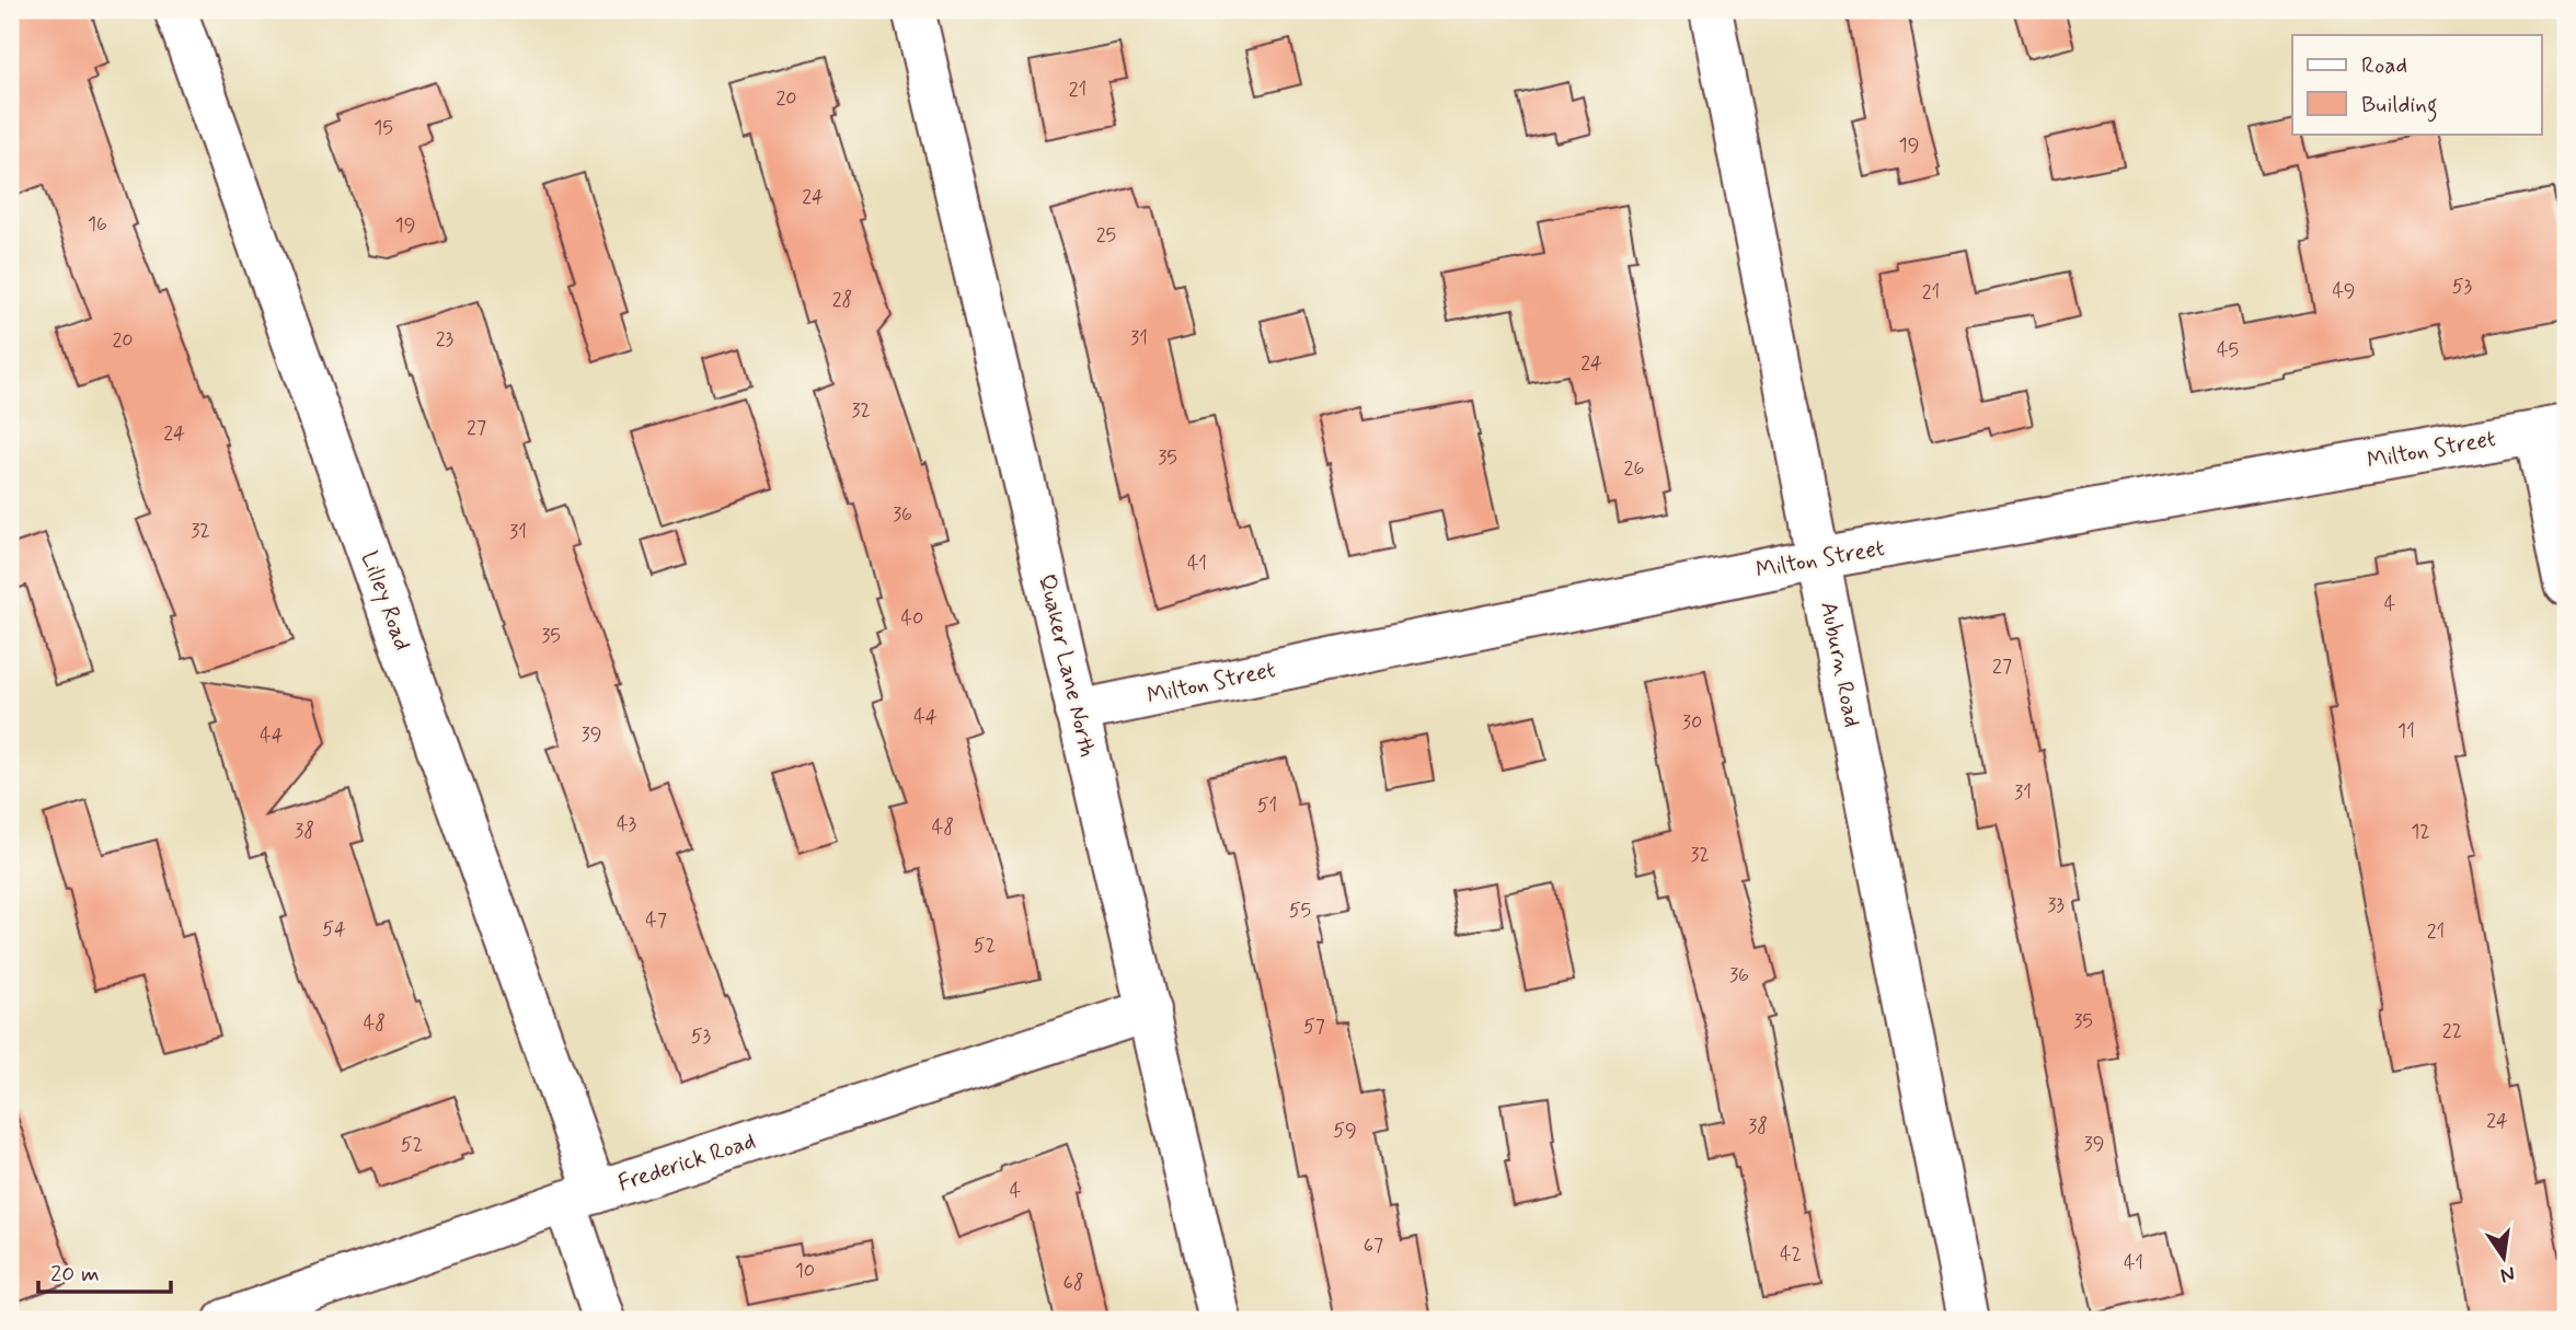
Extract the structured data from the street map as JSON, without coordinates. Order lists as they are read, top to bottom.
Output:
{
  "streets": {
    "street": [
      "Milton Street",
      "Lilley Road",
      "Auburn Road",
      "Quaker Lane North",
      "Frederick Road"
    ]
  },
  "crossings": [
    ["Milton Street", "Auburn Road"],
    ["Milton Street", "Quaker Lane North"],
    ["Lilley Road", "Frederick Road"],
    ["Quaker Lane North", "Frederick Road"]
  ],
  "house_numbers": [
    "21",
    "20",
    "15",
    "19",
    "24",
    "16",
    "19",
    "25",
    "53",
    "49",
    "21",
    "28",
    "31",
    "23",
    "20",
    "45",
    "24",
    "32",
    "27",
    "24",
    "35",
    "26",
    "36",
    "32",
    "31",
    "41",
    "4",
    "40",
    "35",
    "27",
    "44",
    "30",
    "11",
    "39",
    "44",
    "31",
    "51",
    "43",
    "48",
    "38",
    "12",
    "32",
    "33",
    "55",
    "47",
    "54",
    "21",
    "52",
    "36",
    "35",
    "48",
    "57",
    "22",
    "53",
    "24",
    "38",
    "59",
    "39",
    "52",
    "4",
    "67",
    "42",
    "41",
    "10",
    "68"
  ],
  "legend": ["Road", "Building"],
  "scale_bar": "20 m",
  "north": "bottom"
}
